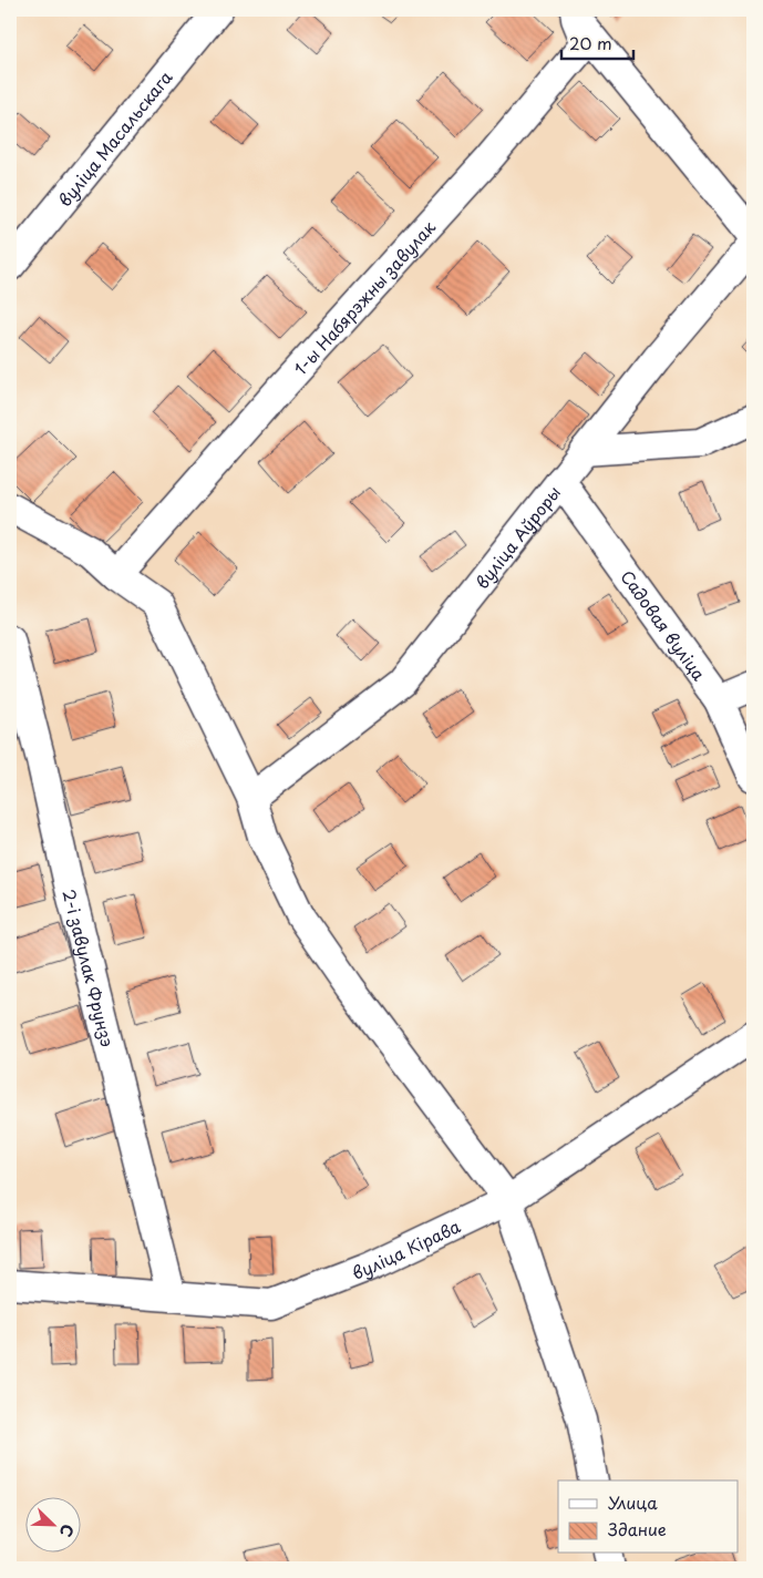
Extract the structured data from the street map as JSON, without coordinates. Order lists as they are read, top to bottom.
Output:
{
  "streets": {
    "street": [
      "вуліца Масальскага",
      "1-ы Набярэжны завулак",
      "вуліца Аўроры",
      "Садовая вуліца",
      "2-і завулак Фрунзэ",
      "вуліца Кірава"
    ]
  },
  "crossings": [
    ["вуліца Аўроры", "Садовая вуліца"],
    ["2-і завулак Фрунзэ", "вуліца Кірава"]
  ],
  "legend": ["Улица", "Здание"],
  "scale_bar": "20 m",
  "north": "bottom right"
}
